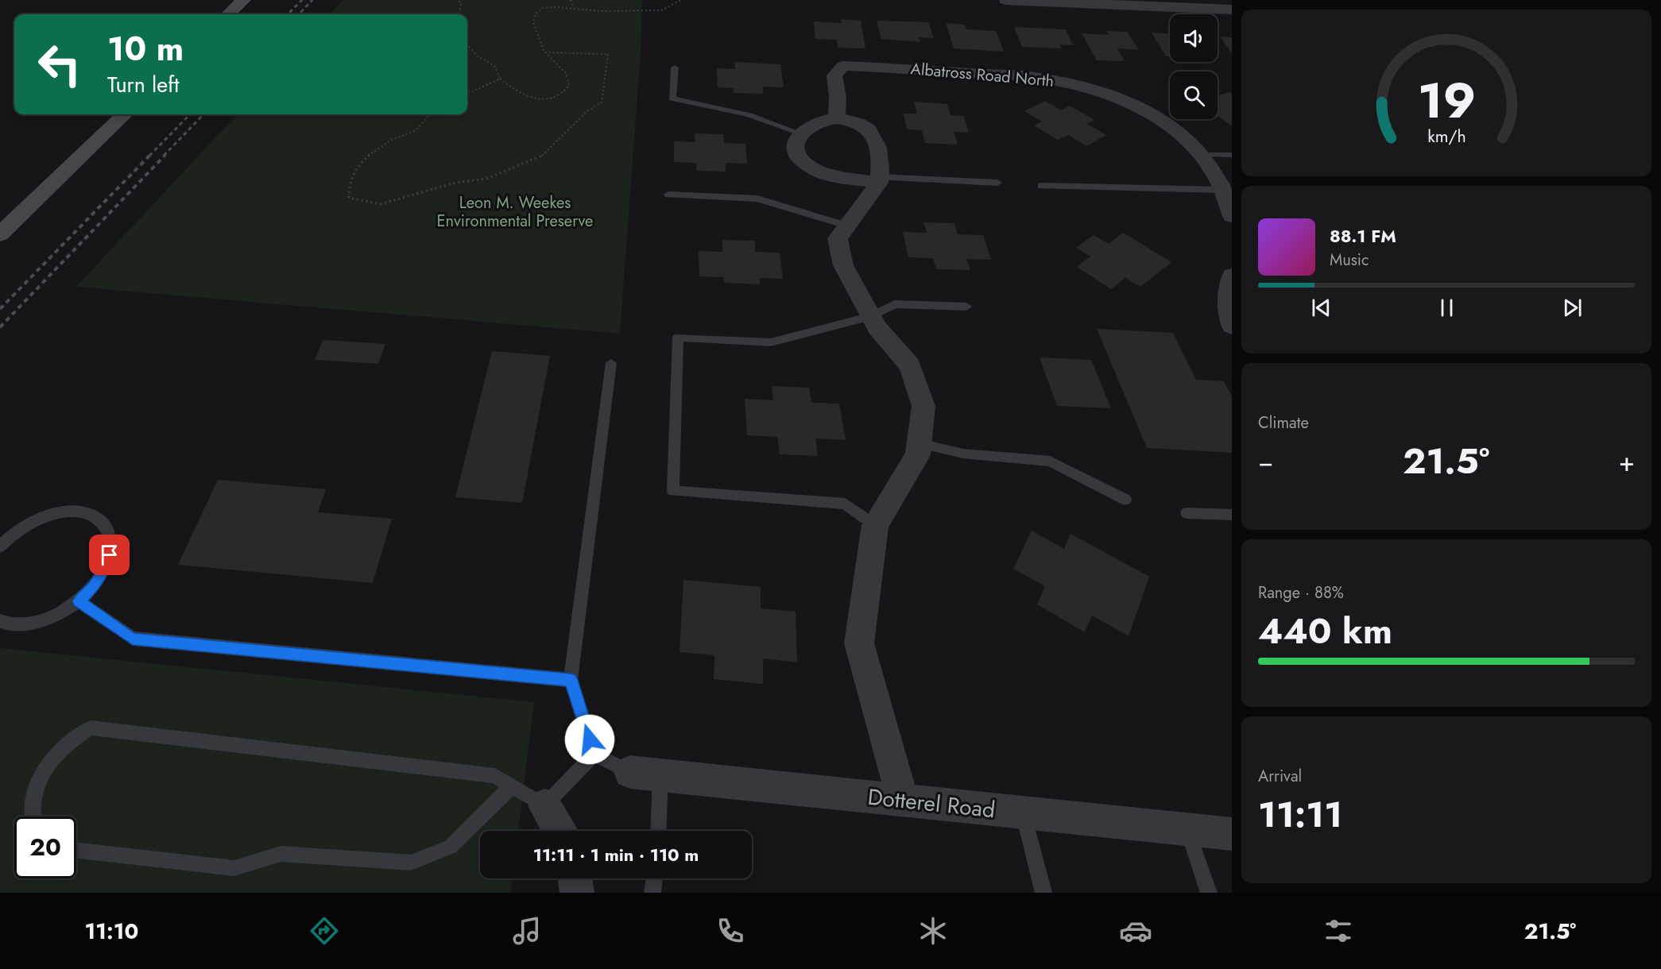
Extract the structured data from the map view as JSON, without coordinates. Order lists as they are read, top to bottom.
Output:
{
  "streets": {
    "street": ["Albatross Road North", "Dotterel Road"]
  },
  "parks": ["Leon M. Weekes Environmental Preserve"],
  "page": {
    "turn": ["10 m", "Turn left"],
    "song": ["88.1 FM", "Music"],
    "tile": [
      "Climate",
      ["Range · 88%", "440 km"],
      ["Arrival", "11:11"]
    ],
    "heat": ["−", "21.5°", "+"],
    "limit": "20",
    "trip": "11:11 · 1 min · 110 m",
    "tabs": ["11:10", "21.5°"],
    "gauge": ["19", "km/h"]
  }
}
